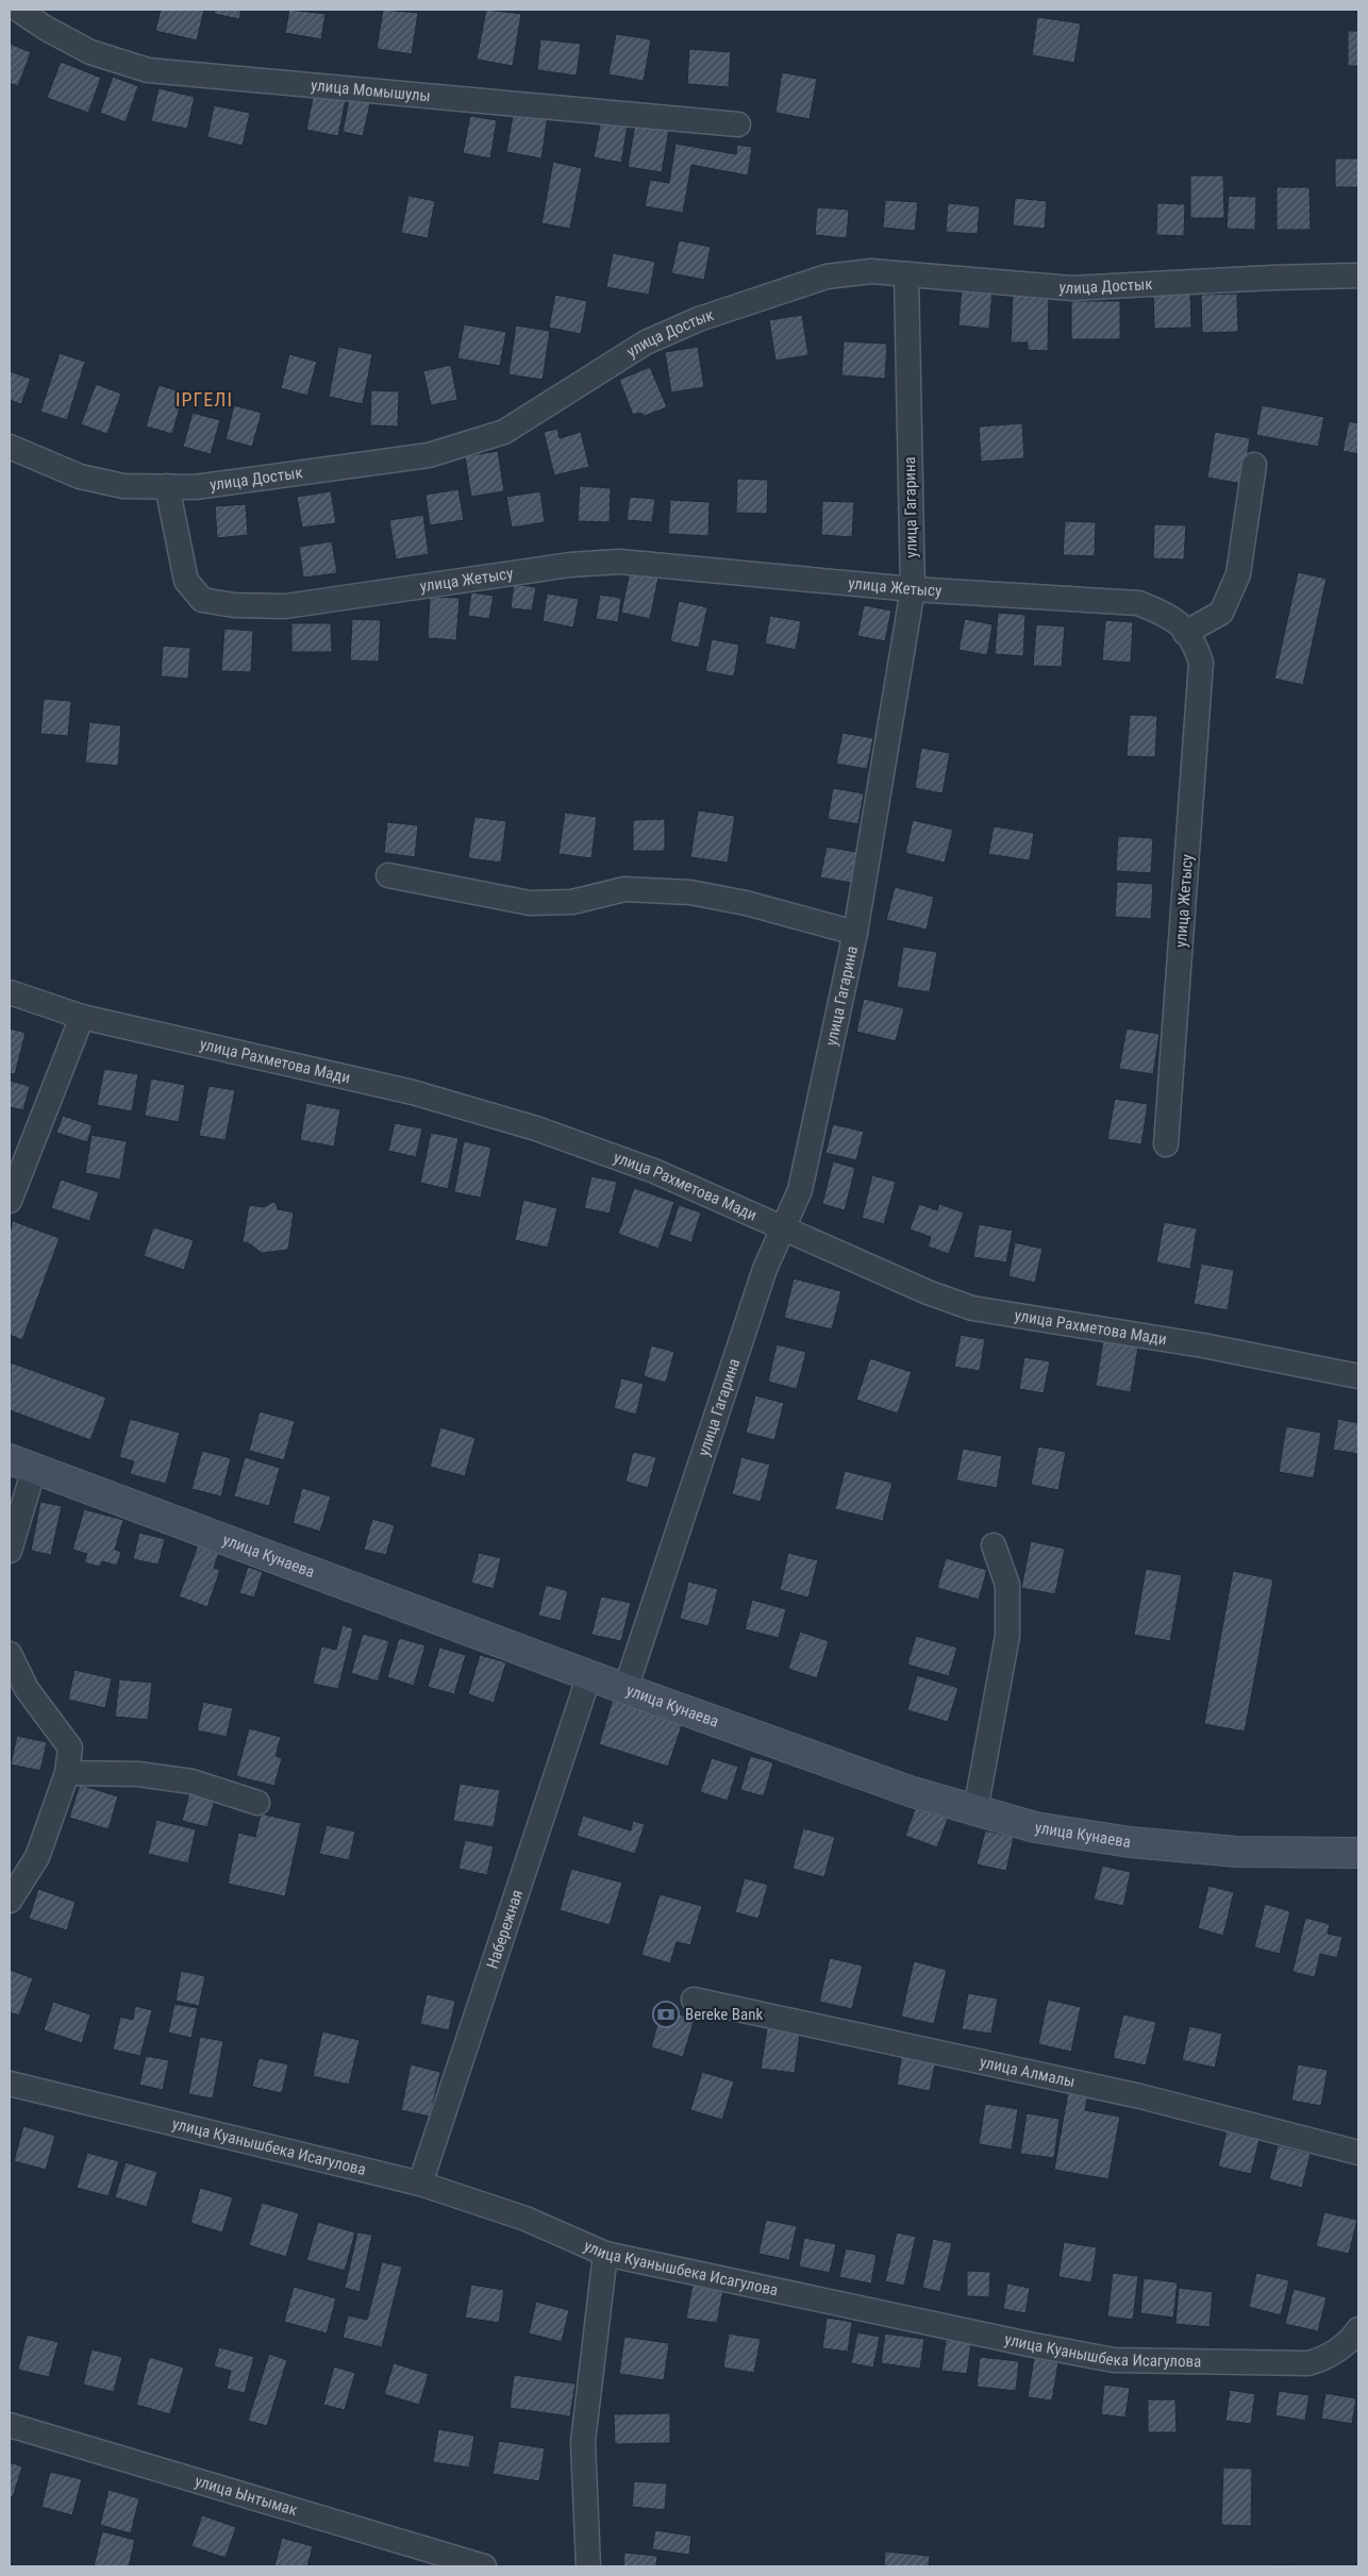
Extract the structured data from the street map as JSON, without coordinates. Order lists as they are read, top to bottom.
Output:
{
  "streets": {
    "main road": ["улица Кунаева"],
    "street": [
      "улица Момышулы",
      "улица Достык",
      "улица Гагарина",
      "улица Жетысу",
      "улица Рахметова Мади",
      "Набережная",
      "улица Алмалы",
      "улица Куанышбека Исагулова",
      "улица Ынтымак"
    ]
  },
  "crossings": [
    ["улица Достык", "улица Гагарина"],
    ["улица Достык", "улица Жетысу"],
    ["улица Гагарина", "улица Жетысу"],
    ["улица Гагарина", "улица Рахметова Мади"],
    ["улица Гагарина", "улица Кунаева"],
    ["улица Кунаева", "Набережная"],
    ["Набережная", "улица Куанышбека Исагулова"]
  ],
  "districts": ["ІРГЕЛІ"],
  "places": {
    "bank": ["Bereke Bank"]
  }
}
